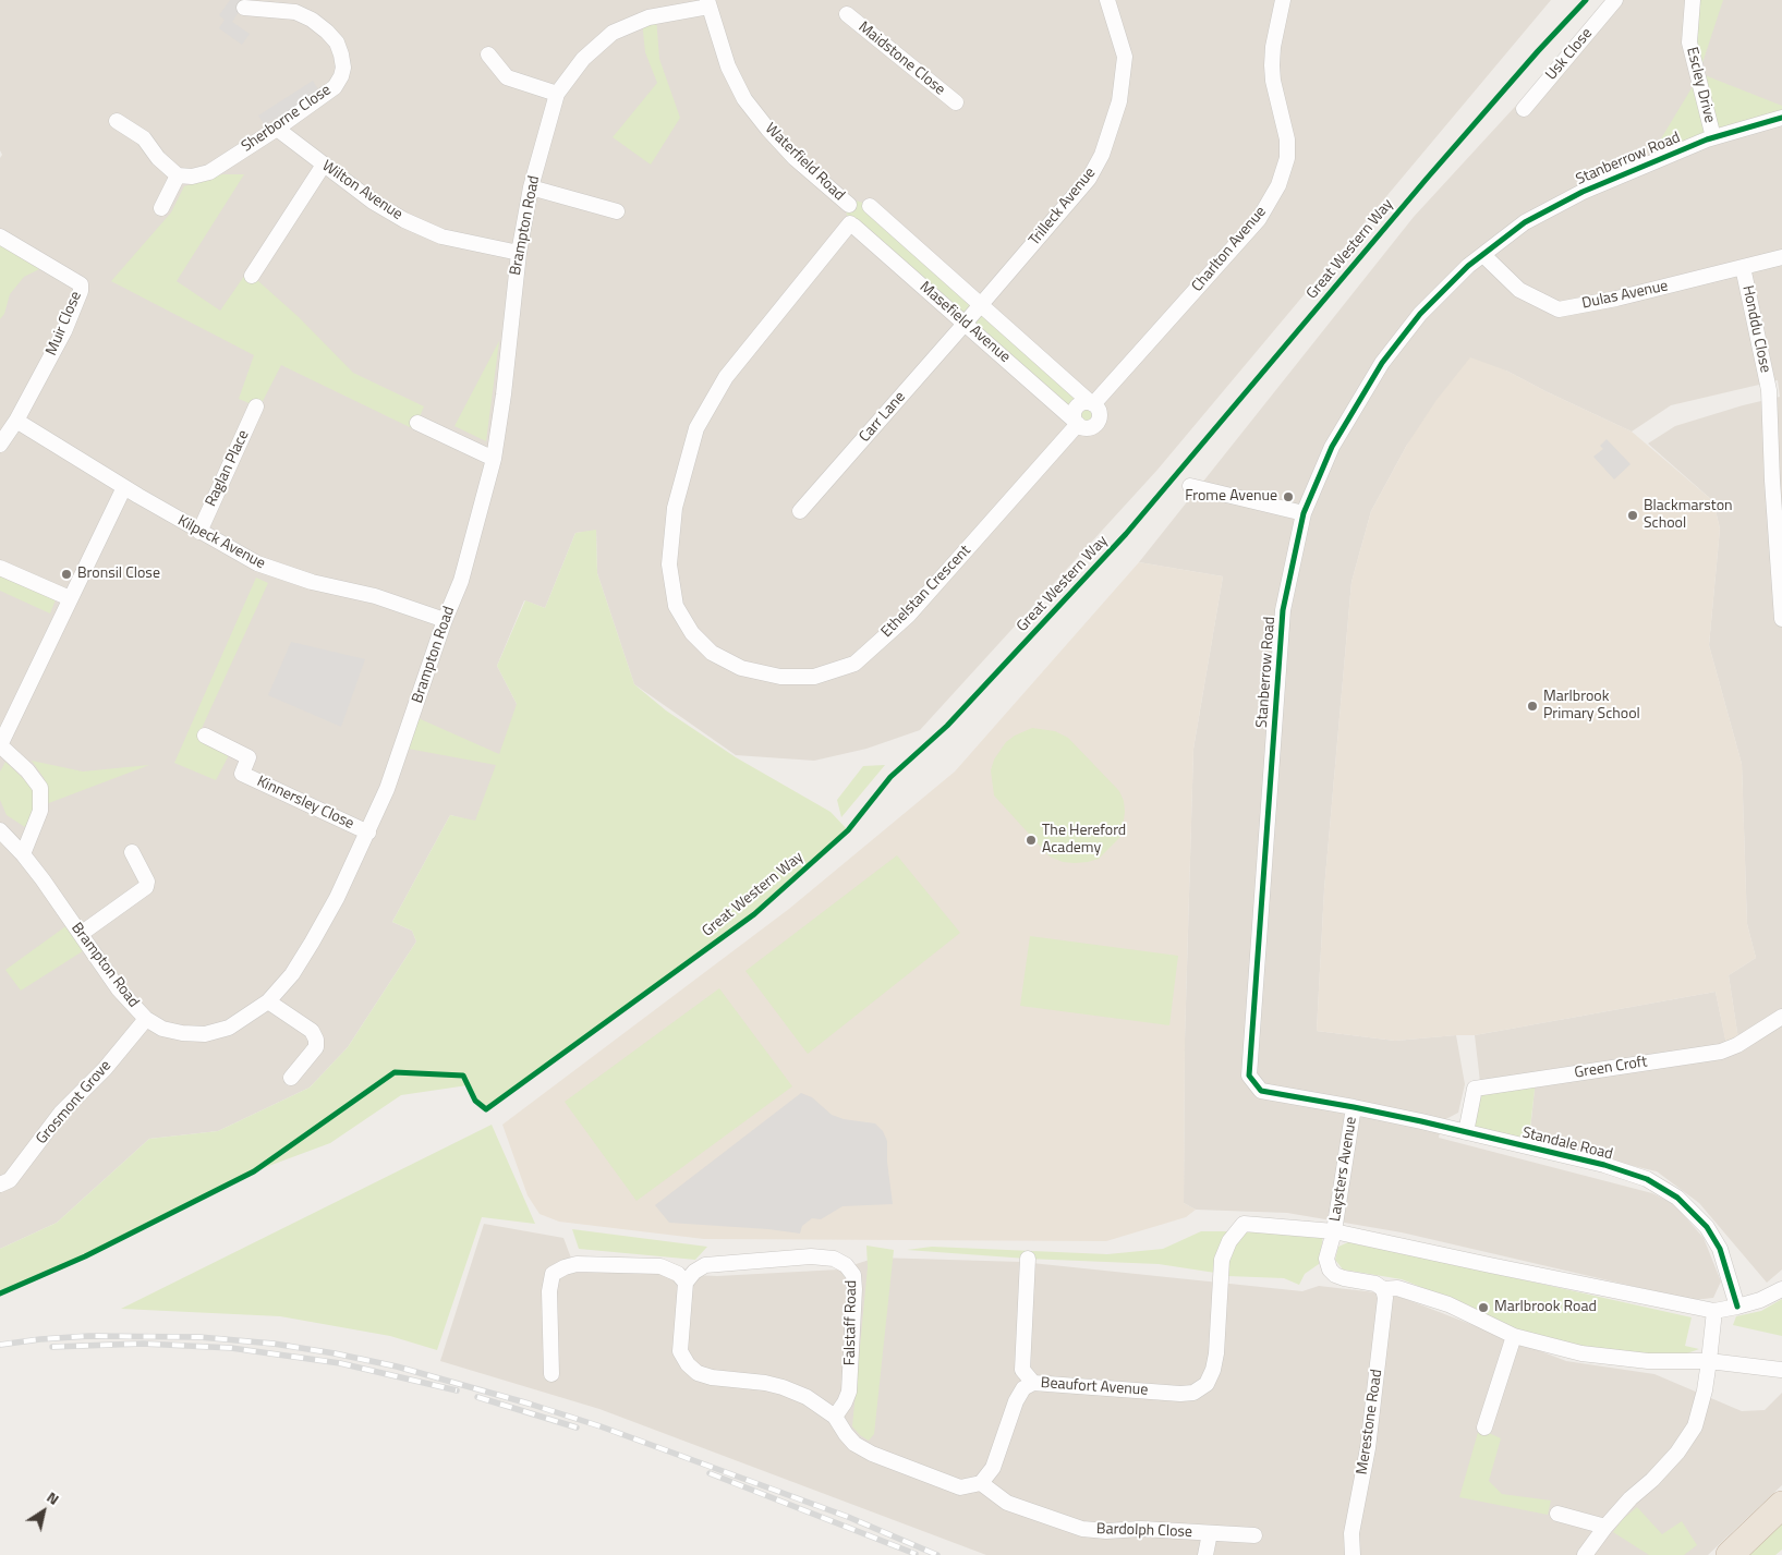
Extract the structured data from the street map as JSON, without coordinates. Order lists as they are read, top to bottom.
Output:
{
  "streets": {
    "street": [
      "Usk Close",
      "Maidstone Close",
      "Escley Drive",
      "Sherborne Close",
      "Stanberrow Road",
      "Waterfield Road",
      "Wilton Avenue",
      "Trilleck Avenue",
      "Brampton Road",
      "Charlton Avenue",
      "Dulas Avenue",
      "Masefield Avenue",
      "Muir Close",
      "Honddu Close",
      "Carr Lane",
      "Raglan Place",
      "Kilpeck Avenue",
      "Ethelstan Crescent",
      "Kinnersley Close",
      "Green Croft",
      "Grosmont Grove",
      "Standale Road",
      "Laysters Avenue",
      "Falstaff Road",
      "Beaufort Avenue",
      "Merestone Road",
      "Bardolph Close"
    ],
    "cycle path": ["Great Western Way"]
  },
  "crossings": [
    ["Escley Drive", "Stanberrow Road"],
    ["Sherborne Close", "Wilton Avenue"],
    ["Stanberrow Road", "Dulas Avenue"],
    ["Stanberrow Road", "Standale Road"],
    ["Stanberrow Road", "Laysters Avenue"],
    ["Waterfield Road", "Brampton Road"],
    ["Waterfield Road", "Masefield Avenue"],
    ["Waterfield Road", "Ethelstan Crescent"],
    ["Wilton Avenue", "Brampton Road"],
    ["Trilleck Avenue", "Masefield Avenue"],
    ["Trilleck Avenue", "Carr Lane"],
    ["Brampton Road", "Kilpeck Avenue"],
    ["Brampton Road", "Kinnersley Close"],
    ["Brampton Road", "Grosmont Grove"],
    ["Charlton Avenue", "Masefield Avenue"],
    ["Charlton Avenue", "Ethelstan Crescent"],
    ["Dulas Avenue", "Honddu Close"],
    ["Masefield Avenue", "Carr Lane"],
    ["Masefield Avenue", "Ethelstan Crescent"],
    ["Muir Close", "Kilpeck Avenue"],
    ["Raglan Place", "Kilpeck Avenue"],
    ["Green Croft", "Standale Road"],
    ["Standale Road", "Laysters Avenue"],
    ["Laysters Avenue", "Beaufort Avenue"],
    ["Beaufort Avenue", "Bardolph Close"]
  ],
  "places": [
    "Frome Avenue",
    "Blackmarston School",
    "Bronsil Close",
    "Marlbrook Primary School",
    "The Hereford Academy",
    "Marlbrook Road"
  ],
  "north": "top right"
}
